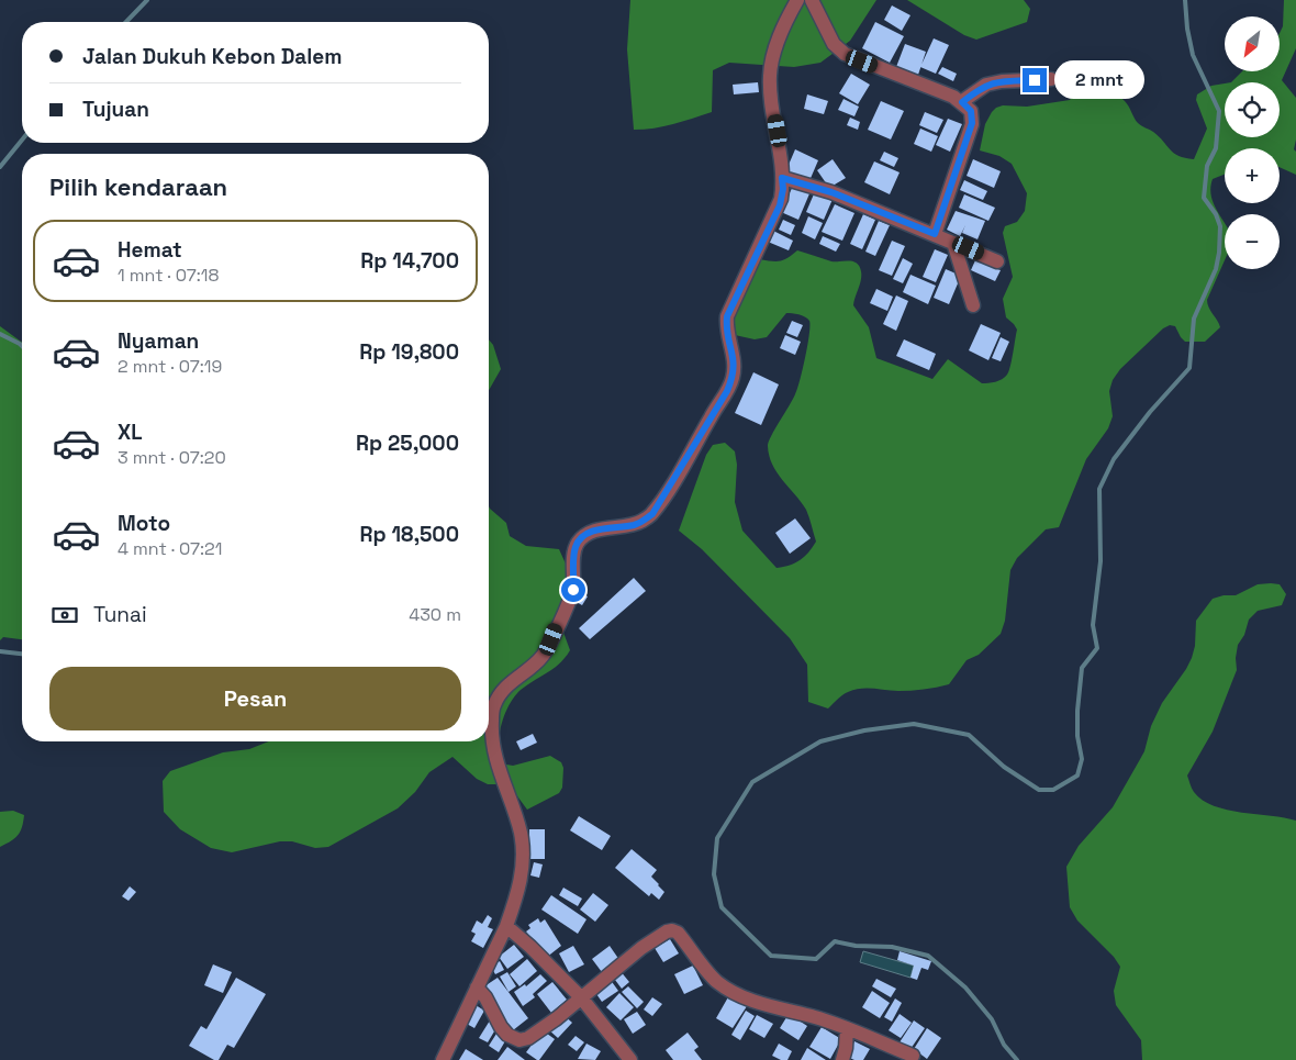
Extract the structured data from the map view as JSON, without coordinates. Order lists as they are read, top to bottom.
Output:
{
  "north": "bottom left",
  "page": {
    "map_buttons": ["+", "−"],
    "banner": ["Jalan Dukuh Kebon Dalem", "Tujuan"],
    "bubble": "2 mnt",
    "heading": "Pilih kendaraan",
    "list": [
      {
        "name": "Hemat",
        "note": "1 mnt · 07:18",
        "value": "Rp 14,700"
      },
      {
        "name": "Nyaman",
        "note": "2 mnt · 07:19",
        "value": "Rp 19,800"
      },
      {
        "name": "XL",
        "note": "3 mnt · 07:20",
        "value": "Rp 25,000"
      },
      {
        "name": "Moto",
        "note": "4 mnt · 07:21",
        "value": "Rp 18,500"
      }
    ],
    "pay": ["Tunai", "430 m"],
    "buttons": "Pesan"
  }
}
